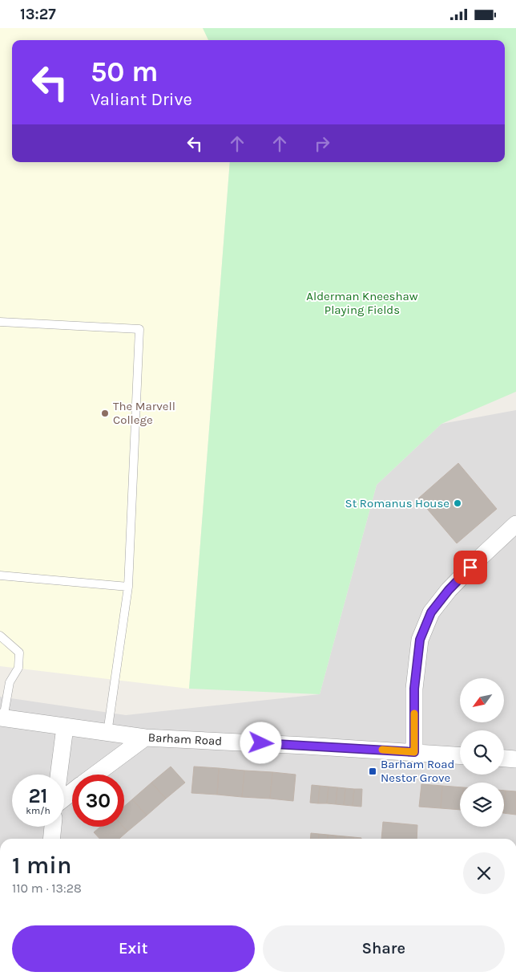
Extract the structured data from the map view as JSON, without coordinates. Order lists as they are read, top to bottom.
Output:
{
  "streets": {
    "street": ["Barham Road"]
  },
  "parks": ["Alderman Kneeshaw Playing Fields"],
  "places": {
    "other": ["The Marvell College", "St Romanus House"],
    "transit": ["Barham Road Nestor Grove"]
  },
  "north": "bottom left",
  "page": {
    "status": "13:27",
    "turn": ["50 m", "Valiant Drive"],
    "speed": "21 km/h",
    "limit": "30",
    "heading": ["1 min", "110 m · 13:28"],
    "buttons": ["Exit", "Share"]
  }
}
